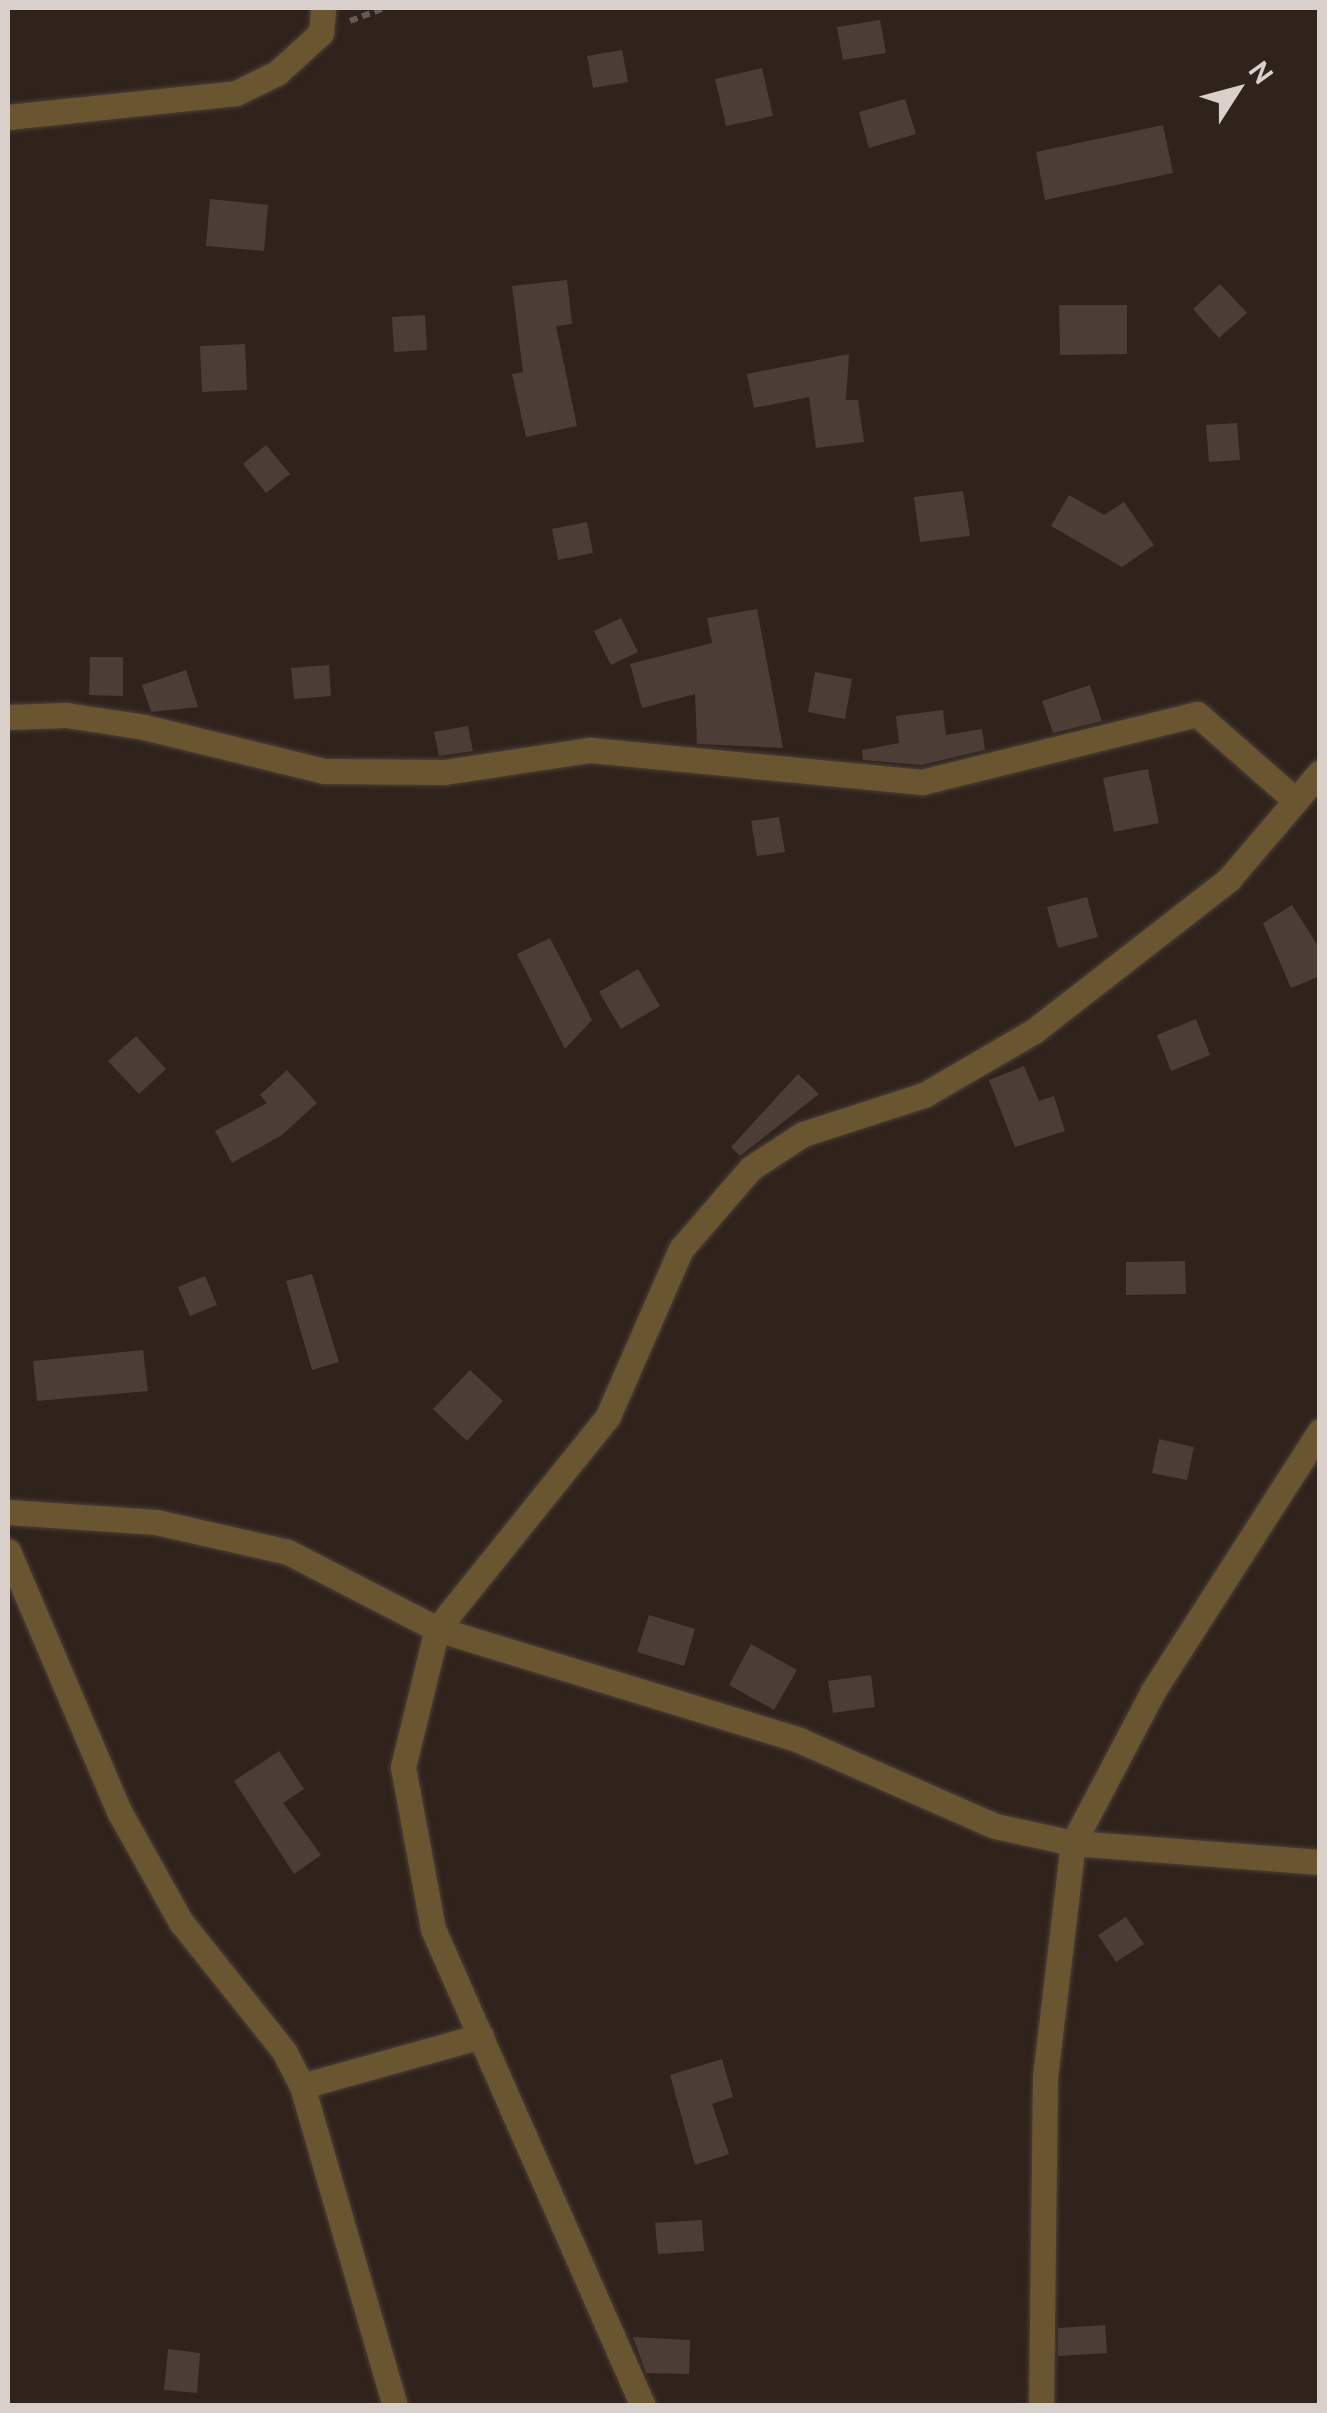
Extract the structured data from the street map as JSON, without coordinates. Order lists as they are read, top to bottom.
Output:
{
  "north": "top right"
}
